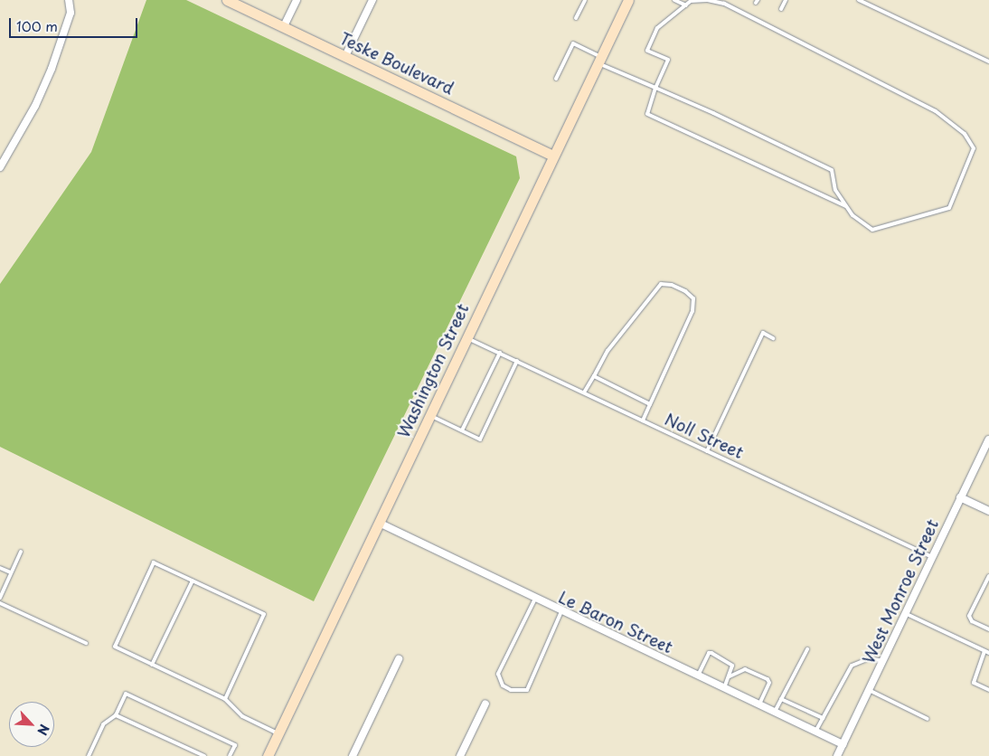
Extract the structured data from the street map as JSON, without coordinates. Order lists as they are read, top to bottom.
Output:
{
  "streets": {
    "main road": ["Teske Boulevard", "Washington Street"],
    "street": ["West Monroe Street", "Le Baron Street"],
    "lane": ["Noll Street"]
  },
  "crossings": [
    ["Teske Boulevard", "Washington Street"],
    ["Washington Street", "Noll Street"],
    ["Washington Street", "Le Baron Street"],
    ["Noll Street", "West Monroe Street"],
    ["West Monroe Street", "Le Baron Street"]
  ],
  "scale_bar": "100 m",
  "north": "bottom right"
}
